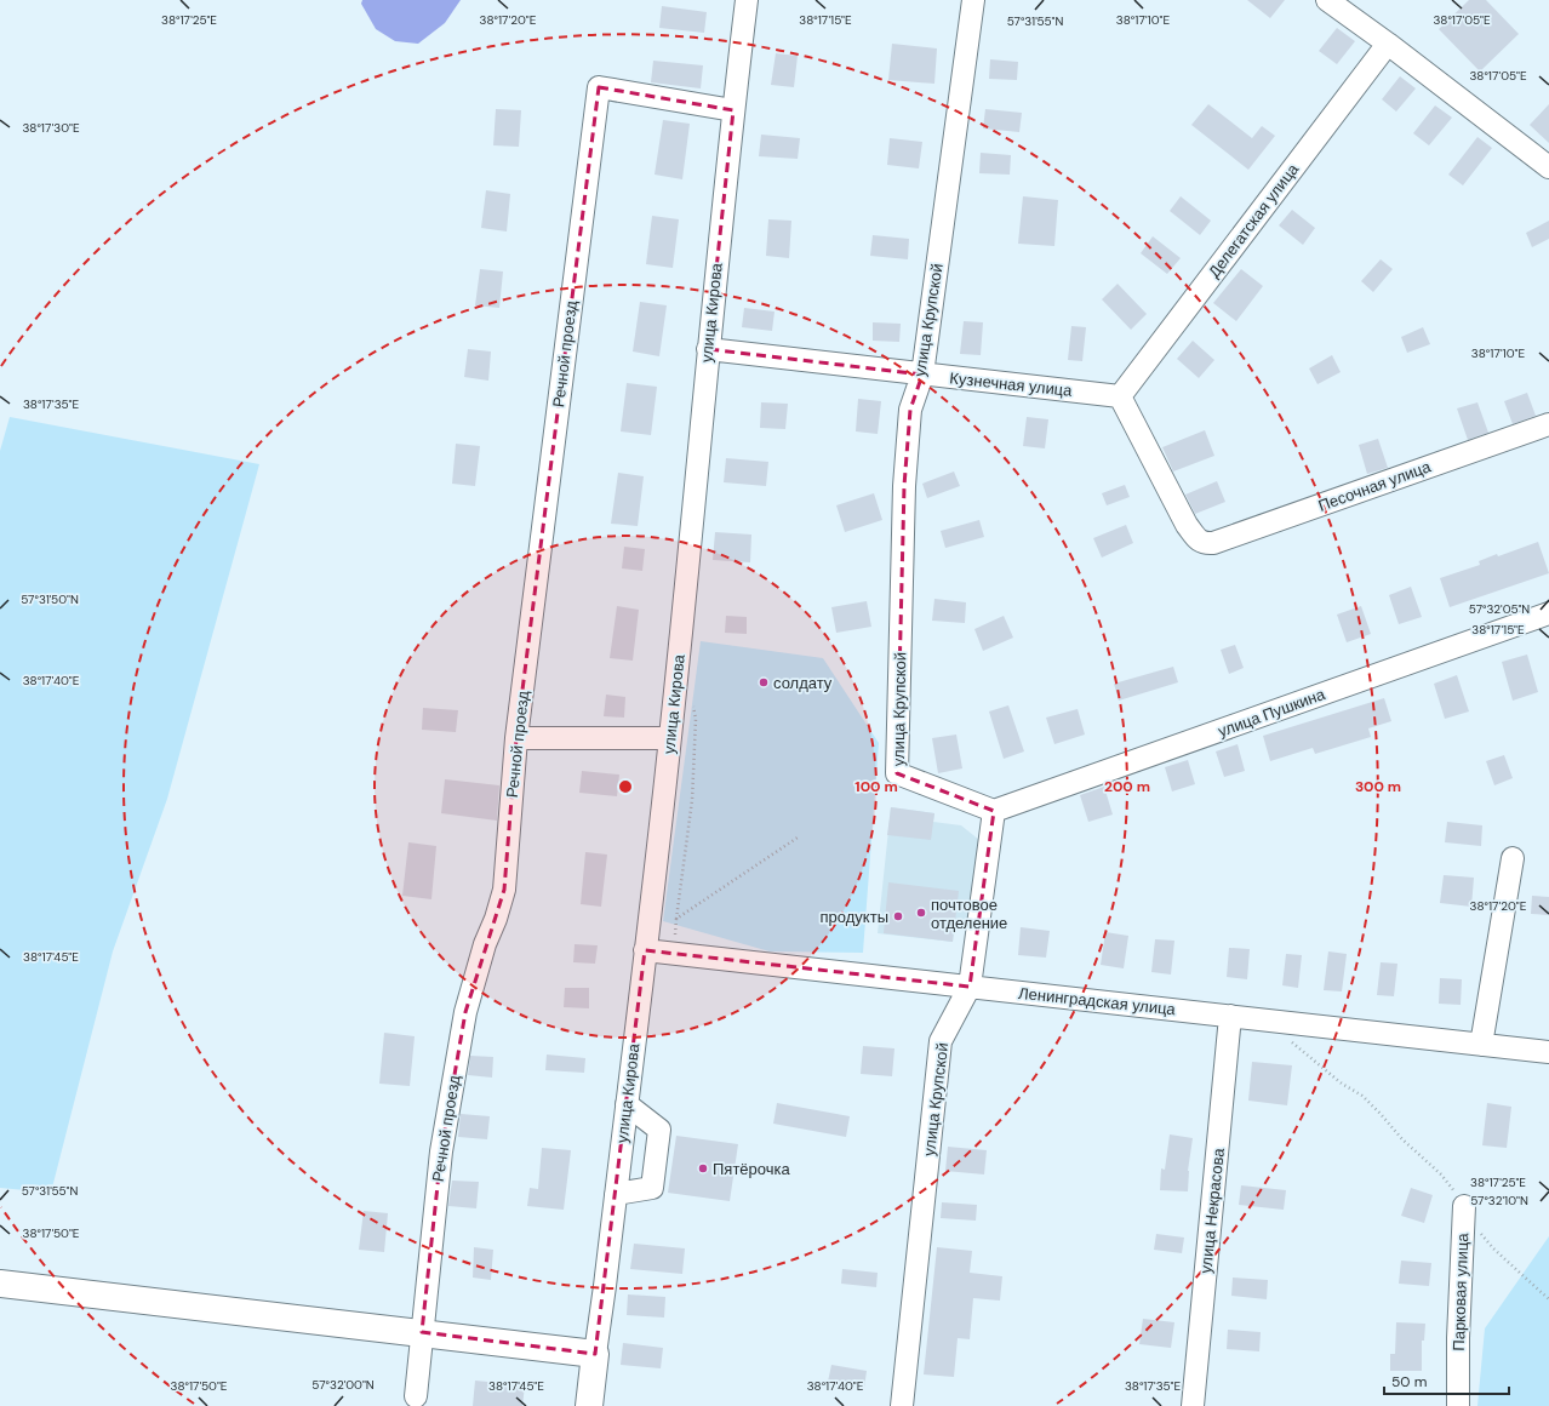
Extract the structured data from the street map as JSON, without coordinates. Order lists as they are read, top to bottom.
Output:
{
  "streets": {
    "main road": ["улица Кирова"],
    "street": [
      "Делегатская улица",
      "улица Крупской",
      "Речной проезд",
      "Кузнечная улица",
      "Песочная улица",
      "улица Пушкина",
      "Ленинградская улица",
      "улица Некрасова",
      "Парковая улица"
    ]
  },
  "crossings": [
    ["Делегатская улица", "Кузнечная улица"],
    ["Делегатская улица", "Песочная улица"],
    ["улица Кирова", "Речной проезд"],
    ["улица Кирова", "Кузнечная улица"],
    ["улица Кирова", "Ленинградская улица"],
    ["улица Крупской", "Кузнечная улица"],
    ["улица Крупской", "улица Пушкина"],
    ["улица Крупской", "Ленинградская улица"],
    ["Кузнечная улица", "Песочная улица"],
    ["Ленинградская улица", "улица Некрасова"]
  ],
  "places": [
    "солдату",
    "почтовое отделение",
    "продукты",
    "Пятёрочка"
  ],
  "scale_bar": "50 m",
  "coordinates": [
    "38°17'05\"E",
    "38°17'25\"E",
    "38°17'20\"E",
    "38°17'15\"E",
    "38°17'10\"E",
    "57°31'55\"N",
    "38°17'30\"E",
    "38°17'35\"E",
    "57°31'50\"N",
    "57°32'05\"N",
    "38°17'40\"E",
    "38°17'45\"E",
    "57°32'10\"N",
    "38°17'50\"E",
    "57°32'00\"N"
  ],
  "rings": ["100 m", "200 m", "300 m"]
}
